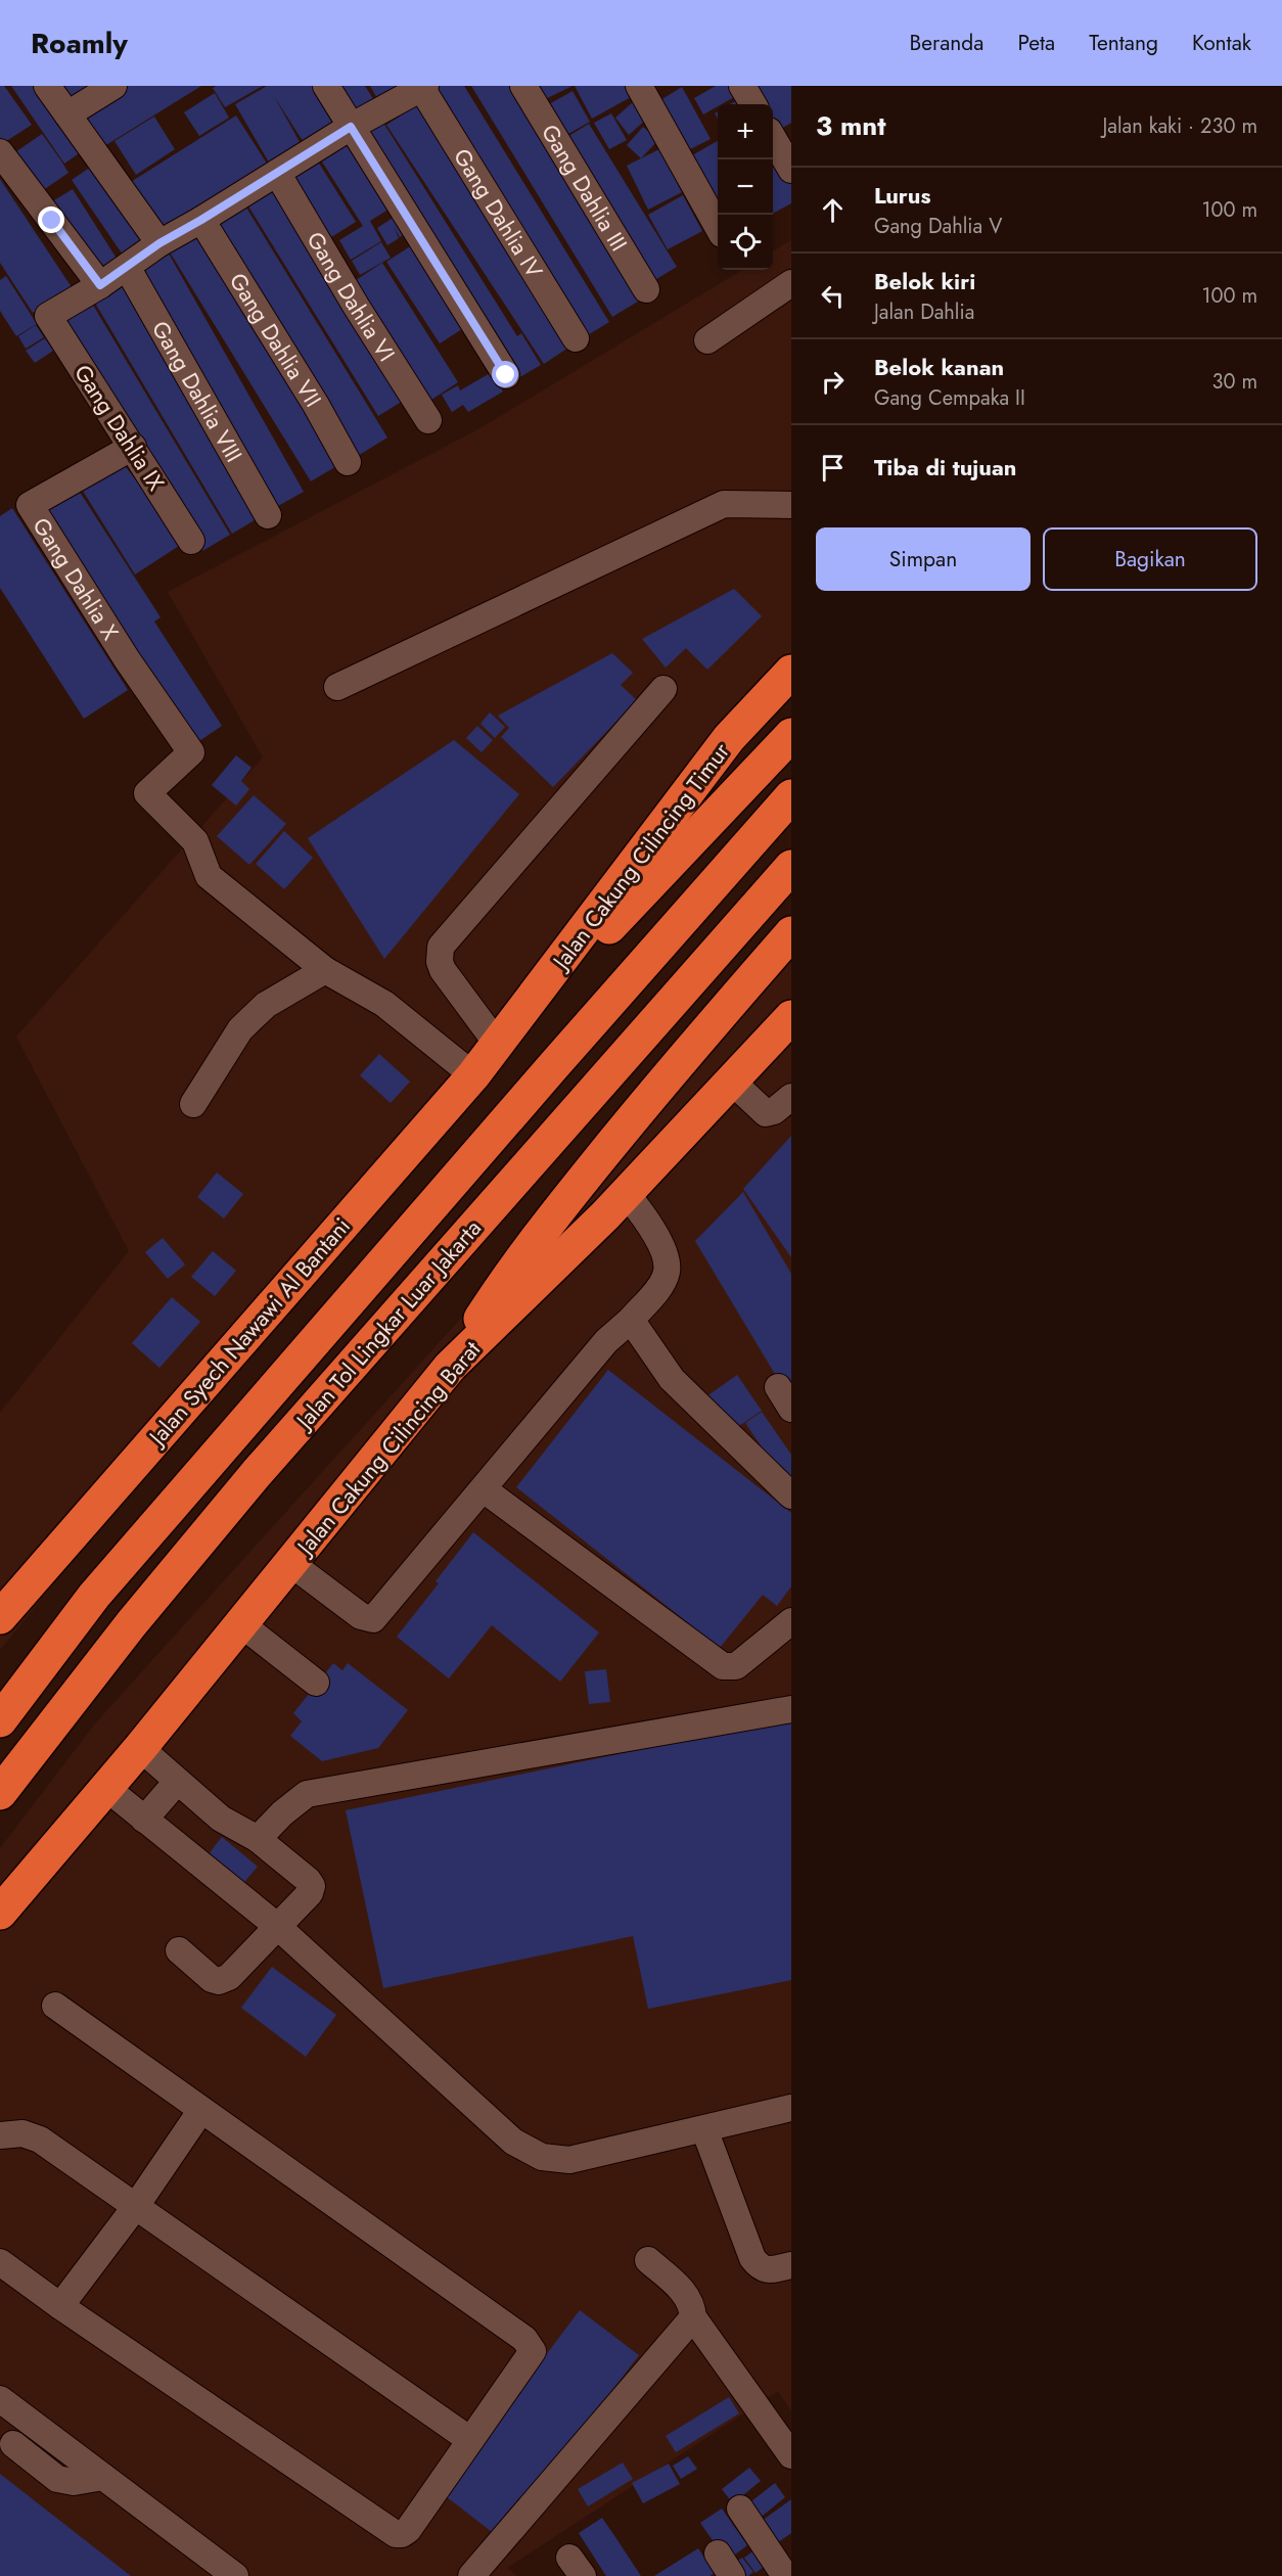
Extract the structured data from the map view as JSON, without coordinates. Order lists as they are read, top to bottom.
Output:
{
  "streets": {
    "highway": [
      "Jalan Cakung Cilincing Timur",
      "Jalan Tol Lingkar Luar Jakarta",
      "Jalan Syech Nawawi Al Bantani",
      "Jalan Cakung Cilincing Barat"
    ],
    "street": [
      "Gang Dahlia III",
      "Gang Dahlia IV",
      "Gang Dahlia VI",
      "Gang Dahlia VII",
      "Gang Dahlia VIII",
      "Gang Dahlia IX",
      "Gang Dahlia X"
    ]
  },
  "crossings": [
    ["Gang Dahlia IX", "Gang Dahlia X"],
    ["Jalan Cakung Cilincing Timur", "Jalan Syech Nawawi Al Bantani"]
  ],
  "page": {
    "header": "Roamly",
    "nav": [
      "Beranda",
      "Peta",
      "Tentang",
      "Kontak"
    ],
    "heading": ["3 mnt", "Jalan kaki · 230 m"],
    "map_buttons": ["+", "−"],
    "list": [
      ["Lurus", "Gang Dahlia V", "100 m"],
      ["Belok kiri", "Jalan Dahlia", "100 m"],
      ["Belok kanan", "Gang Cempaka II", "30 m"],
      "Tiba di tujuan"
    ],
    "buttons": ["Simpan", "Bagikan"]
  }
}
